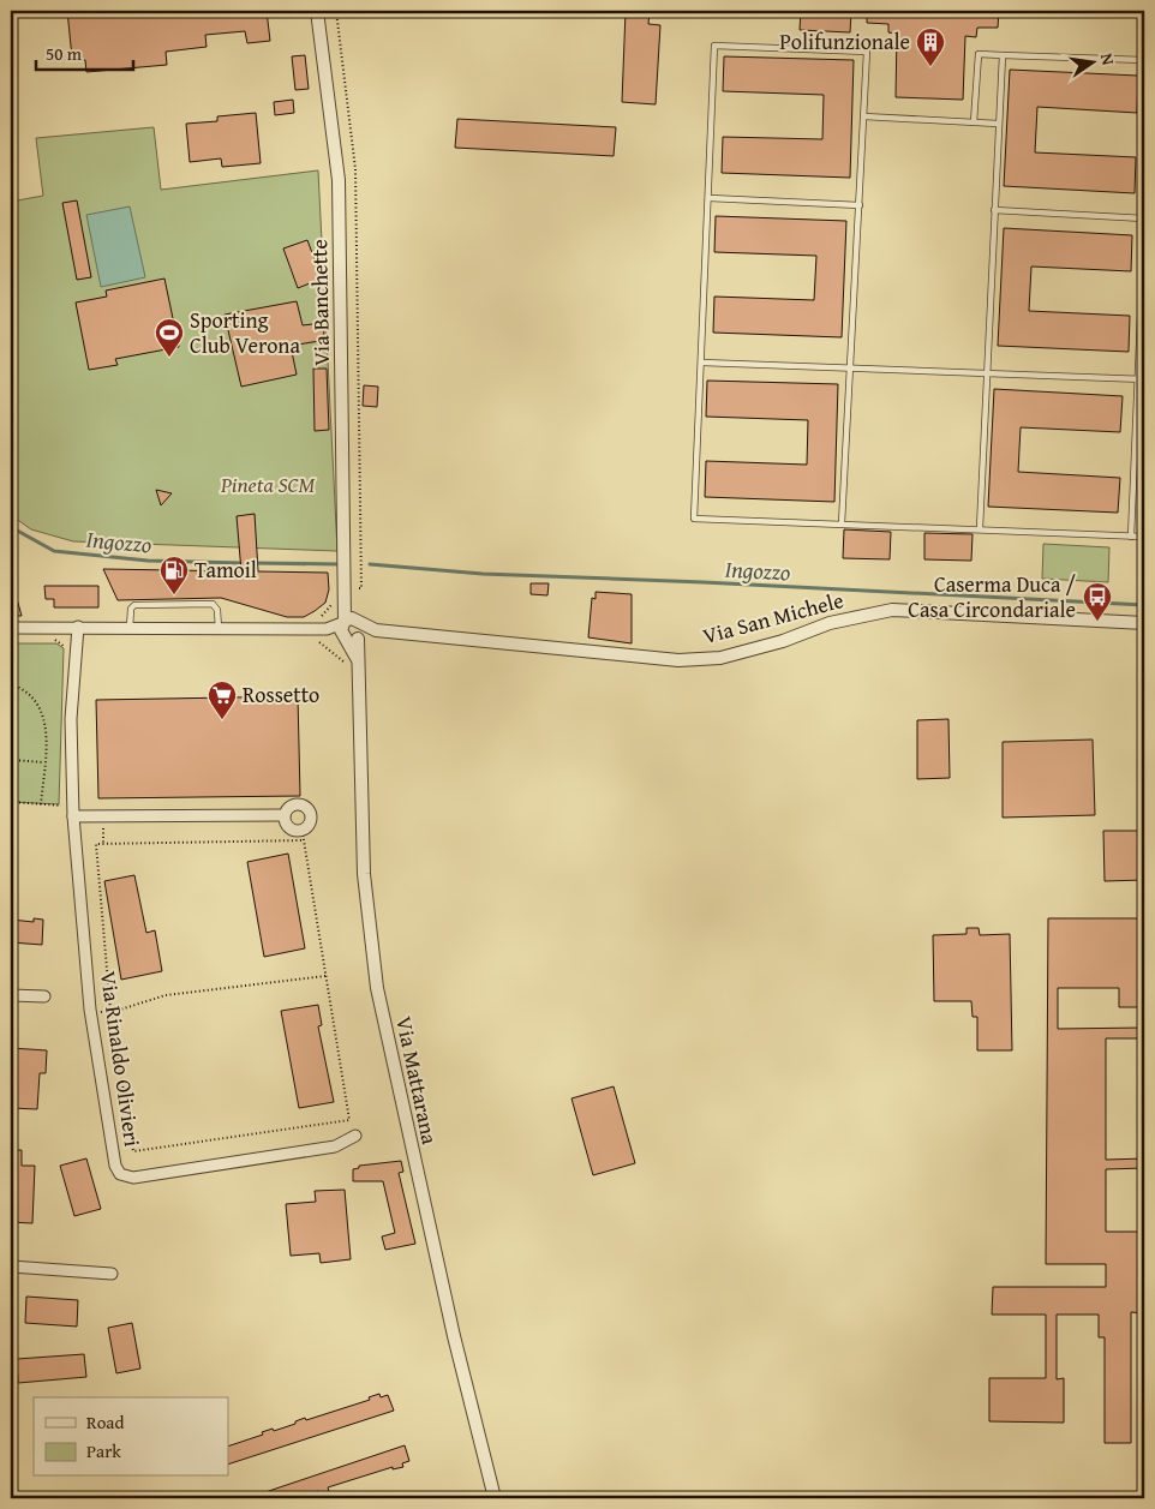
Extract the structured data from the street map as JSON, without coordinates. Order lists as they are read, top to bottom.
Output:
{
  "streets": {
    "street": [
      "Via Banchette",
      "Via San Michele",
      "Via Rinaldo Olivieri",
      "Via Mattarana"
    ]
  },
  "crossings": [
    ["Via Banchette", "Via San Michele"],
    ["Via Banchette", "Via Mattarana"],
    ["Via San Michele", "Via Mattarana"]
  ],
  "water": ["Ingozzo"],
  "parks": ["Pineta SCM"],
  "places": {
    "building": ["Polifunzionale"],
    "sports": ["Sporting Club Verona"],
    "fuel station": ["Tamoil"],
    "bus stop": ["Caserma Duca / Casa Circondariale"],
    "supermarket": ["Rossetto"]
  },
  "legend": ["Road", "Park"],
  "scale_bar": "50 m",
  "north": "right"
}
